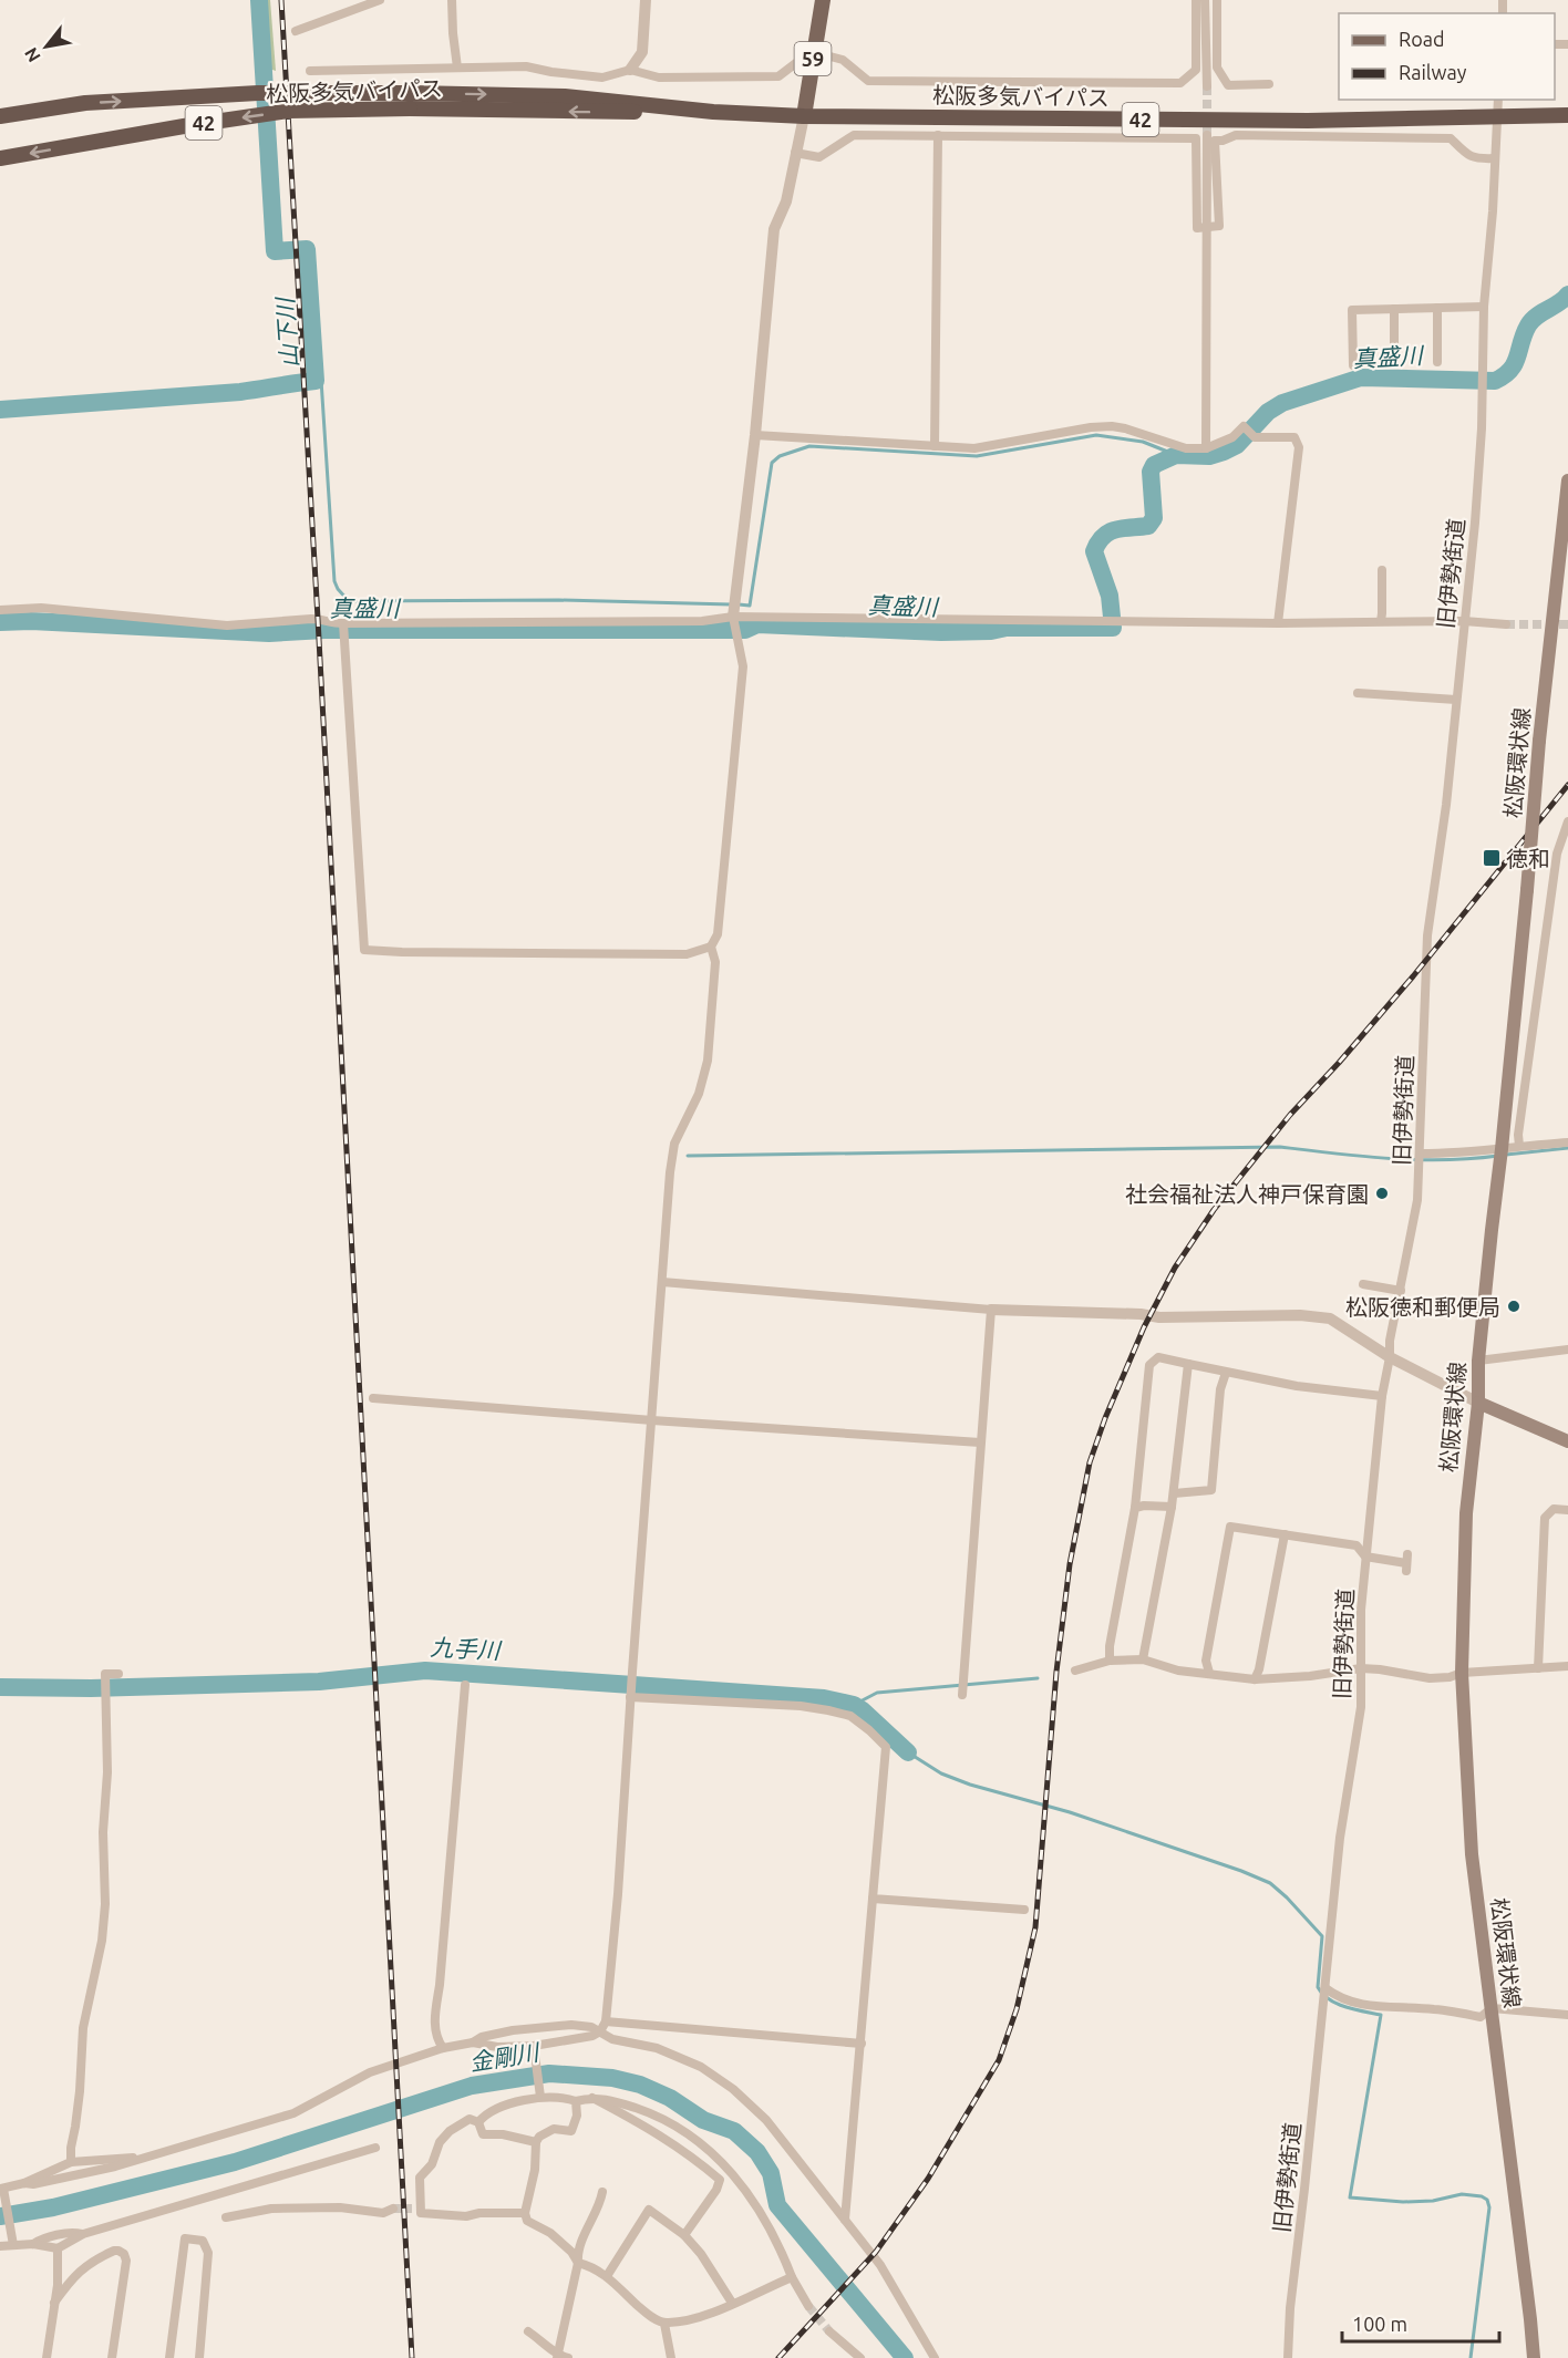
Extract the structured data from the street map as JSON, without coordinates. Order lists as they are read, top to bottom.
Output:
{
  "streets": {
    "highway": ["松阪多気バイパス", "42"],
    "main road": ["59", "松阪環状線"],
    "street": ["旧伊勢街道"]
  },
  "crossings": [
    ["59", "松阪多気バイパス"],
    ["松阪多気バイパス", "旧伊勢街道"]
  ],
  "water": [
    "山下川",
    "真盛川",
    "九手川",
    "金剛川"
  ],
  "places": {
    "transit": ["徳和"],
    "other": ["社会福祉法人神戸保育園", "松阪徳和郵便局"]
  },
  "legend": ["Road", "Railway"],
  "scale_bar": "100 m",
  "north": "bottom left"
}
